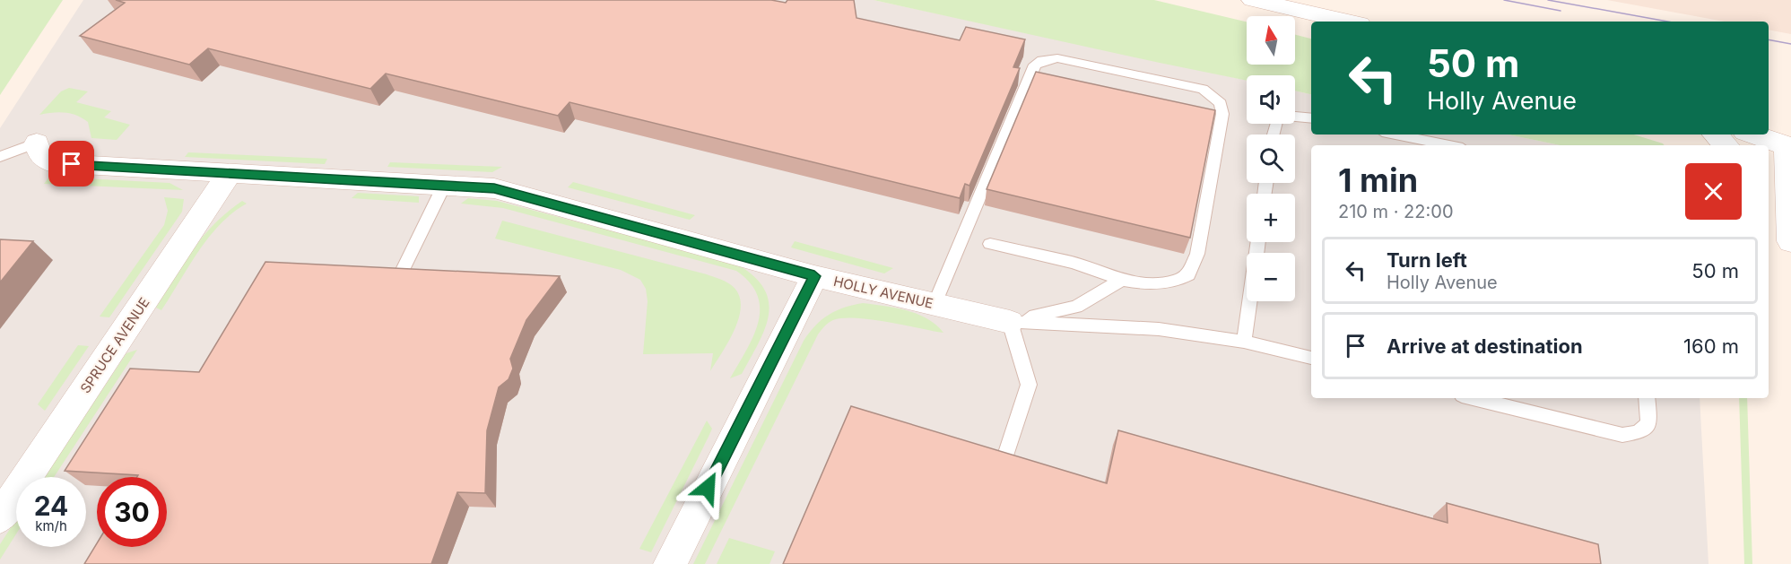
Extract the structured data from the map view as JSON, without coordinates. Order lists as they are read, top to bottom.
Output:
{
  "streets": {
    "street": ["HOLLY AVENUE", "SPRUCE AVENUE"]
  },
  "crossings": [
    ["HOLLY AVENUE", "SPRUCE AVENUE"]
  ],
  "north": "top",
  "page": {
    "map_buttons": ["+", "−"],
    "turn": ["50 m", "Holly Avenue"],
    "heading": ["1 min", "210 m · 22:00"],
    "list": [
      {
        "name": "Turn left",
        "note": "Holly Avenue",
        "value": "50 m"
      },
      {
        "name": "Arrive at destination",
        "value": "160 m"
      }
    ],
    "speed": "24 km/h",
    "limit": "30"
  }
}
